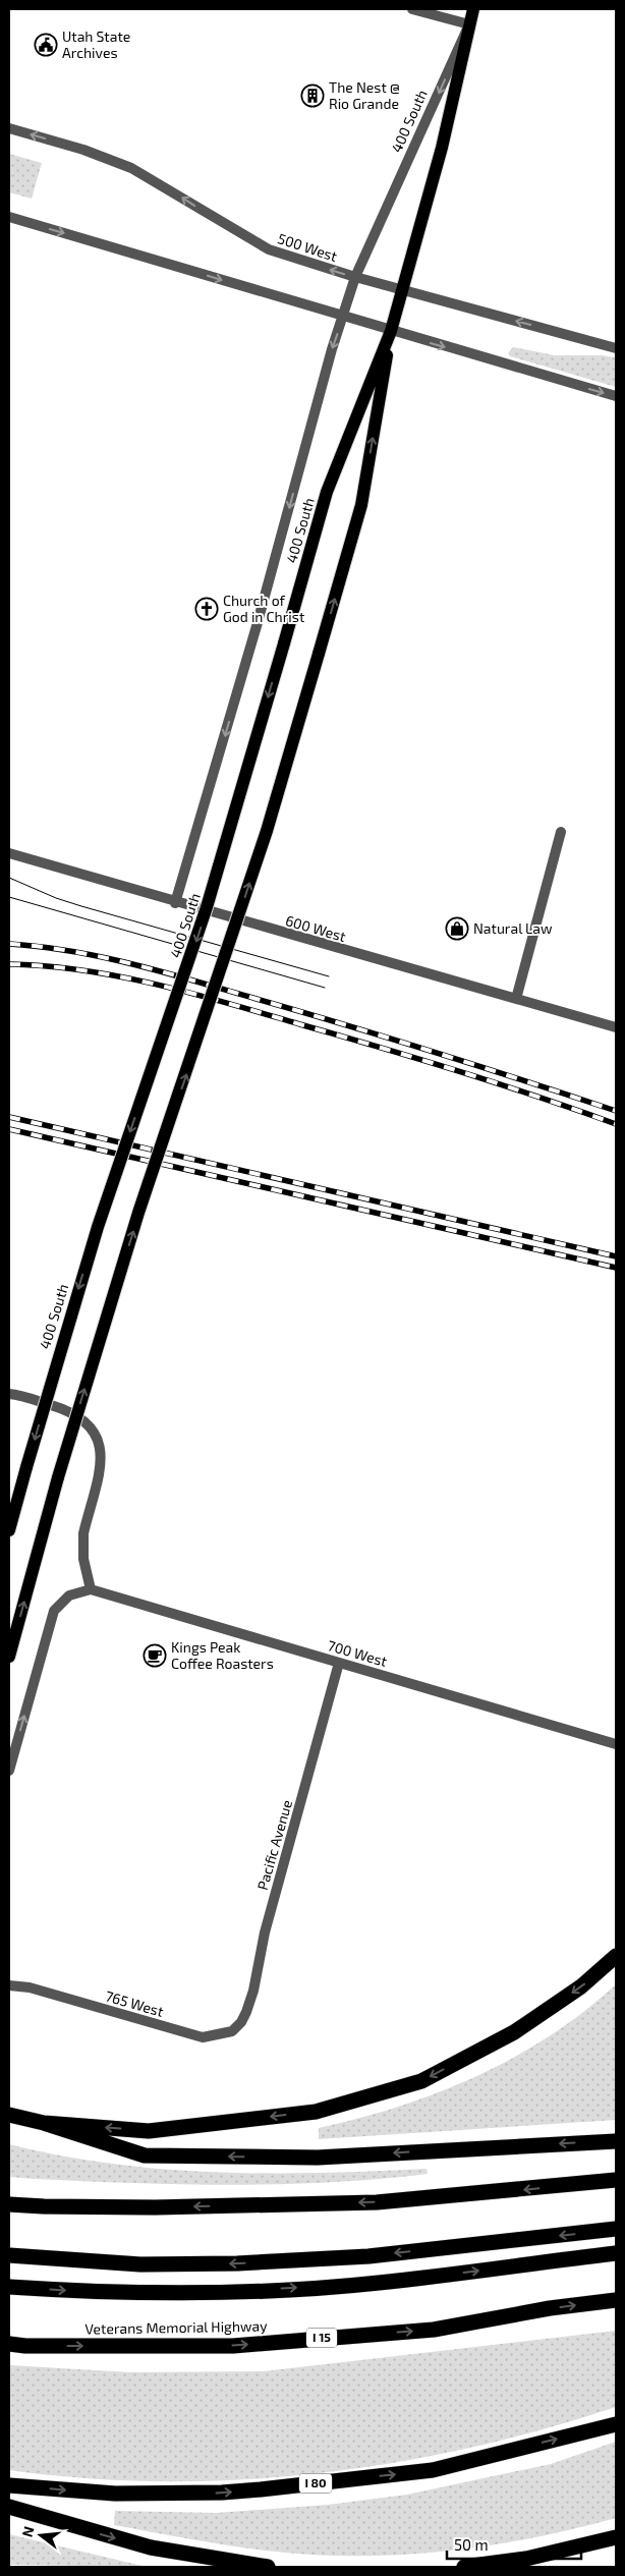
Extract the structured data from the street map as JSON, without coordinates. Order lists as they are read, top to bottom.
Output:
{
  "streets": {
    "highway": ["Veterans Memorial Highway", "I 15", "I 80"],
    "main road": ["400 South"],
    "street": [
      "500 West",
      "600 West",
      "700 West",
      "Pacific Avenue",
      "765 West"
    ]
  },
  "crossings": [
    ["400 South", "500 West"],
    ["400 South", "600 West"],
    ["700 West", "Pacific Avenue"],
    ["Pacific Avenue", "765 West"]
  ],
  "places": {
    "public building": ["Utah State Archives"],
    "building": ["The Nest @ Rio Grande"],
    "church": ["Church of God in Christ"],
    "shop": ["Natural Law"],
    "cafe": ["Kings Peak Coffee Roasters"]
  },
  "scale_bar": "50 m",
  "north": "left"
}
